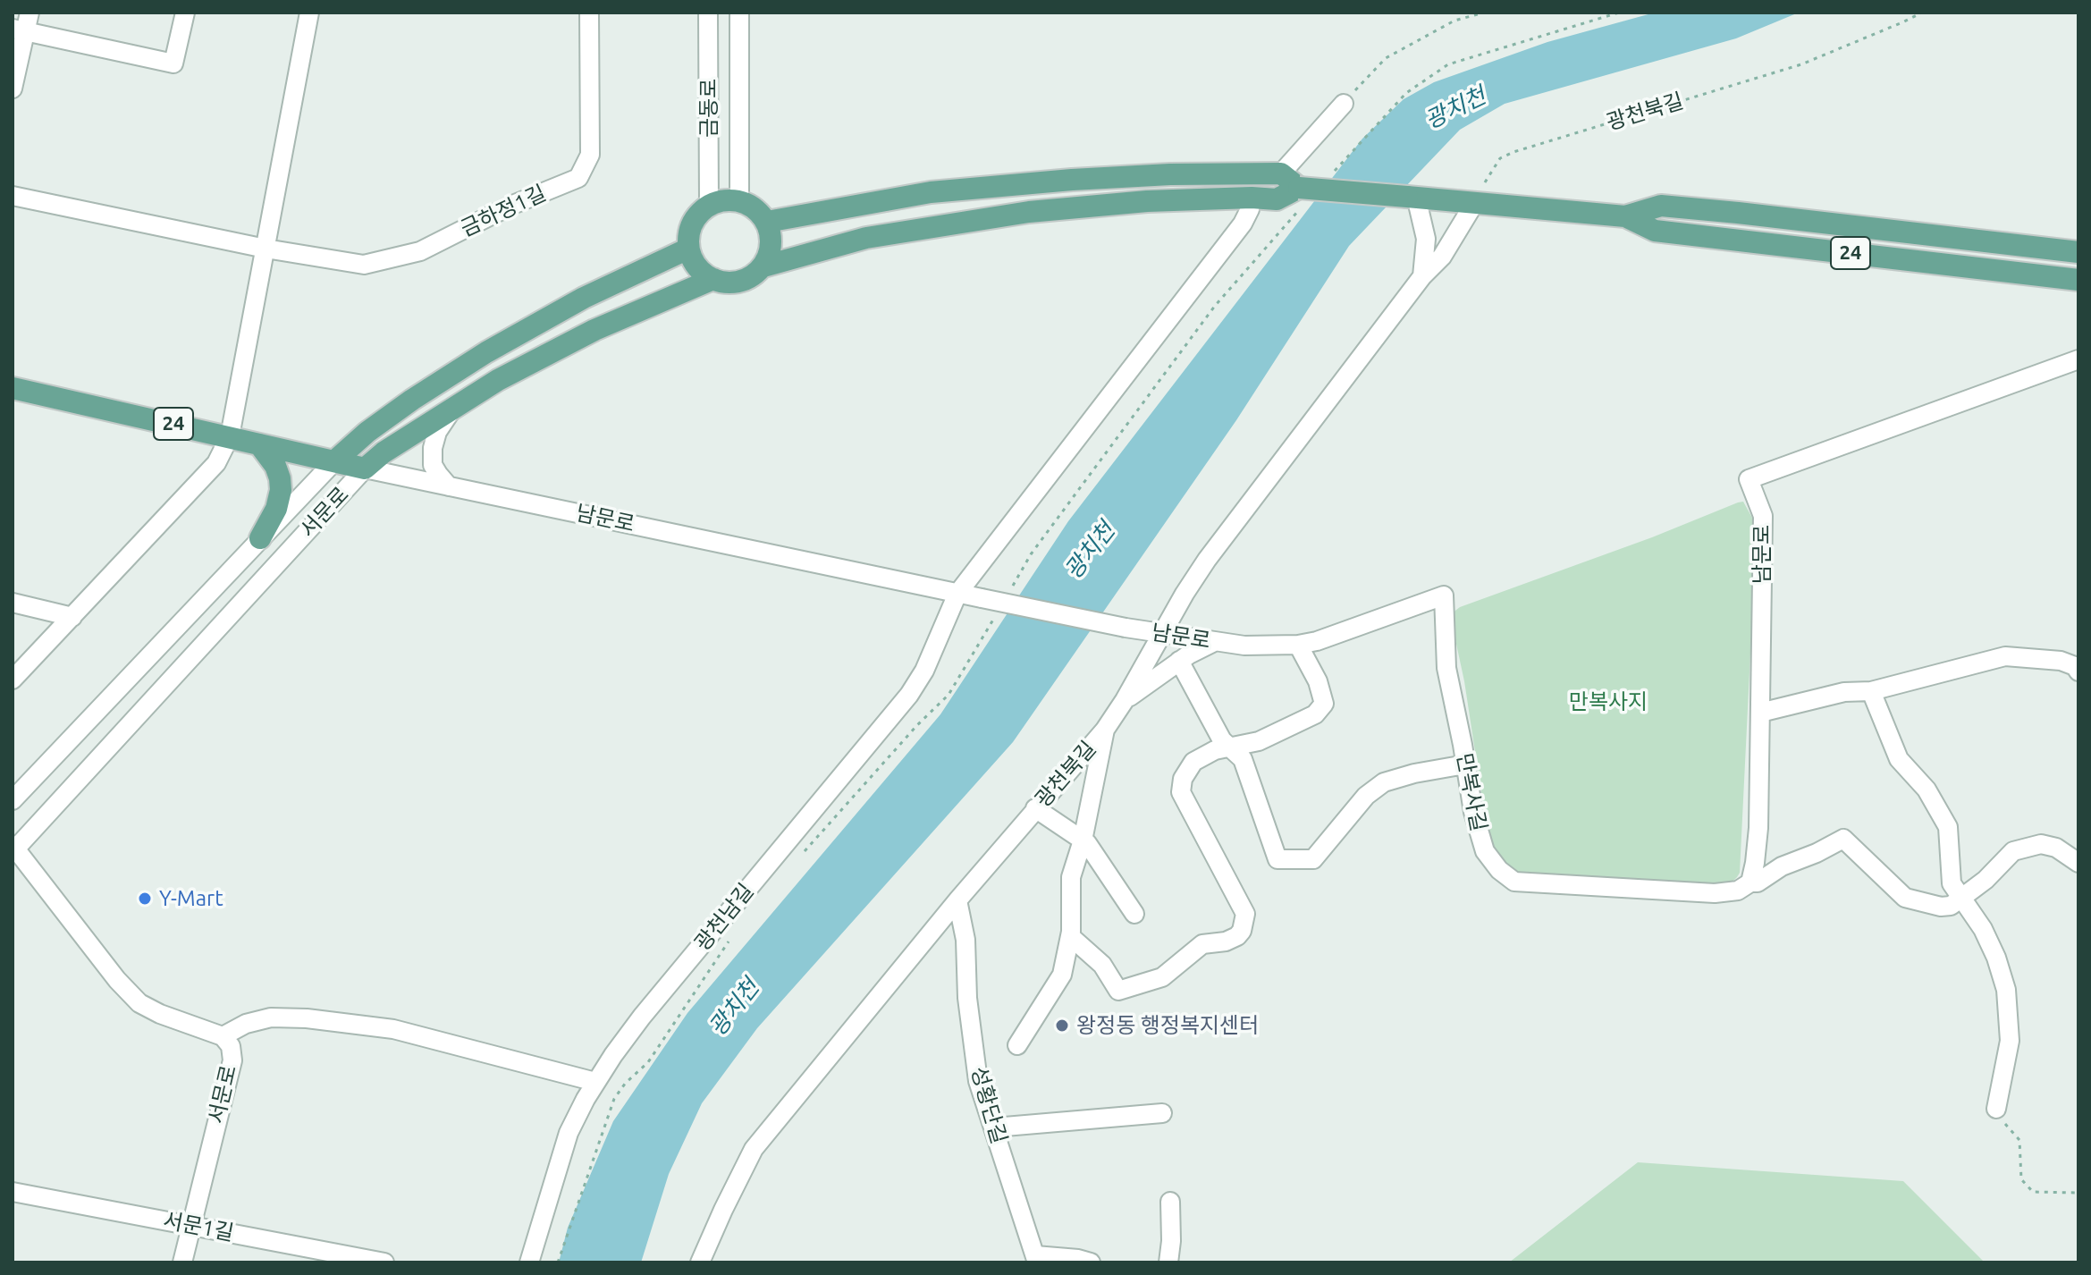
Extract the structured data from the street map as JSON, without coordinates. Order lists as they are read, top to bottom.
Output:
{
  "streets": {
    "main road": ["24", "서문로", "남문로"],
    "street": [
      "금동로",
      "광천북길",
      "금하정1길",
      "만복사길",
      "광천남길",
      "성황단길",
      "서문1길"
    ]
  },
  "crossings": [
    ["금동로", "서문로"],
    ["광천북길", "24"],
    ["광천북길", "남문로"],
    ["광천북길", "성황단길"],
    ["서문로", "남문로"],
    ["서문로", "서문1길"],
    ["남문로", "만복사길"],
    ["남문로", "광천남길"]
  ],
  "water": ["광치천"],
  "parks": ["만복사지"],
  "places": ["Y-Mart", "왕정동 행정복지센터"]
}
